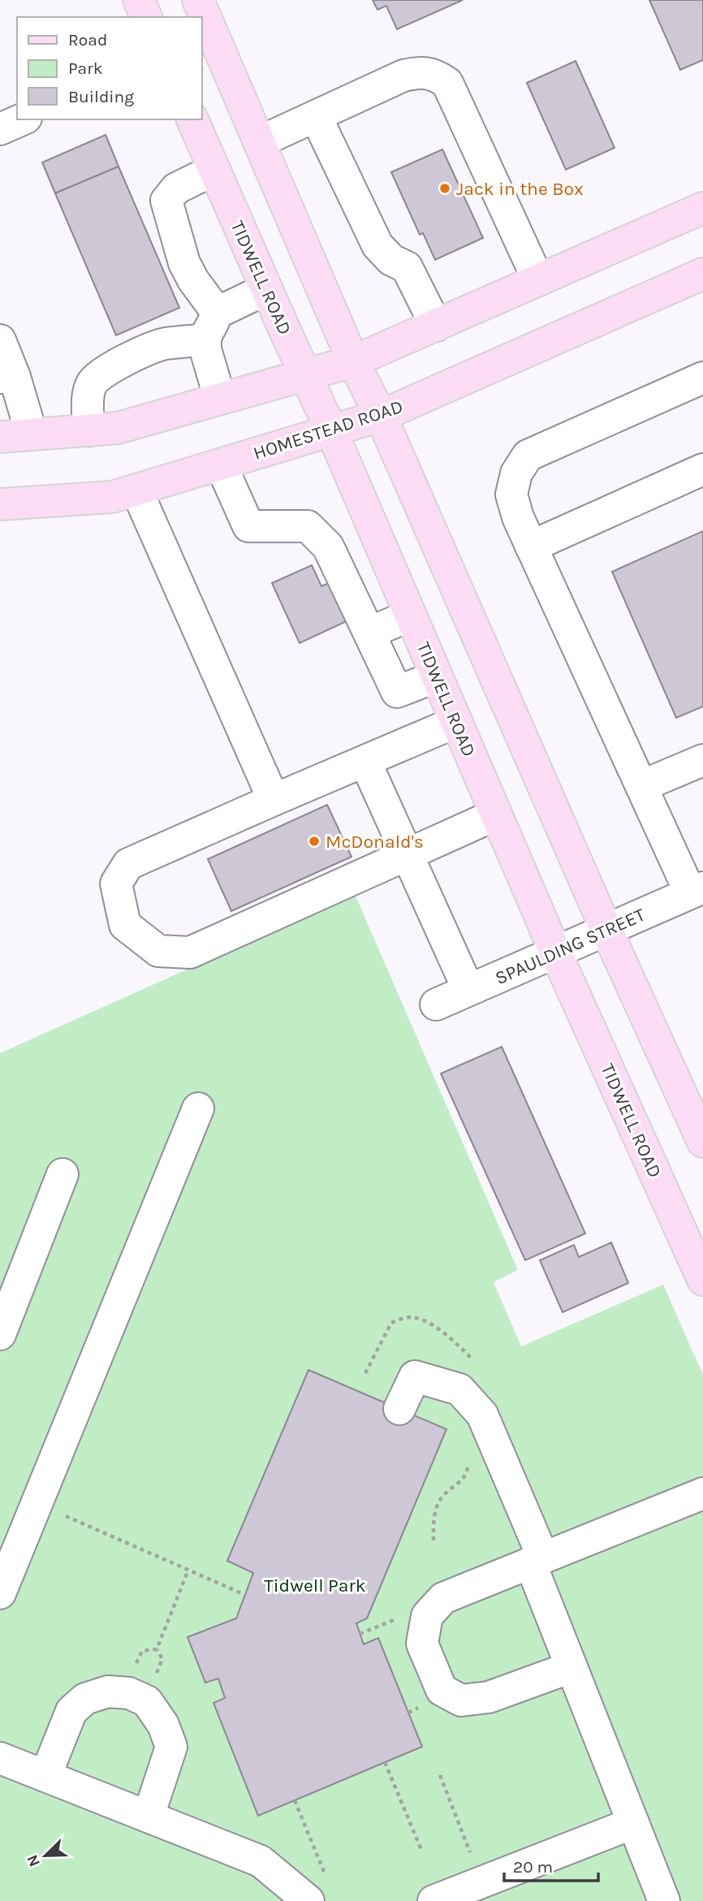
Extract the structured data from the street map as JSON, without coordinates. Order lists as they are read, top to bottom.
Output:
{
  "streets": {
    "main road": ["TIDWELL ROAD", "HOMESTEAD ROAD"],
    "street": ["SPAULDING STREET"]
  },
  "crossings": [
    ["TIDWELL ROAD", "HOMESTEAD ROAD"],
    ["TIDWELL ROAD", "SPAULDING STREET"]
  ],
  "parks": ["Tidwell Park"],
  "places": ["Jack in the Box", "McDonald's"],
  "legend": ["Road", "Park", "Building"],
  "scale_bar": "20 m",
  "north": "bottom left"
}
